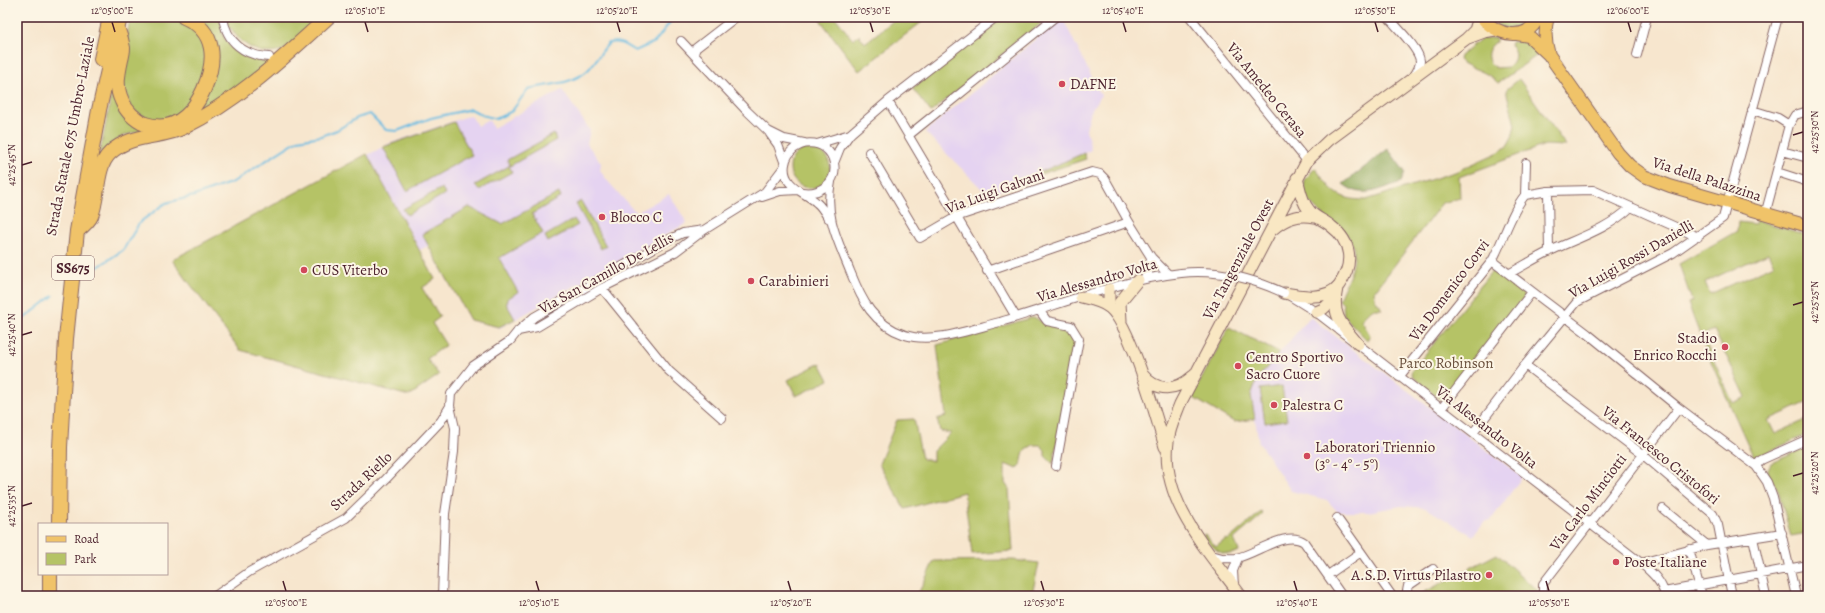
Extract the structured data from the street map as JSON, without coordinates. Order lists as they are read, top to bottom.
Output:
{
  "streets": {
    "highway": ["Strada Statale 675 Umbro-Laziale", "SS675"],
    "main road": ["Via della Palazzina", "Via Tangenziale Ovest"],
    "street": [
      "Via Amedeo Cerasa",
      "Via Luigi Galvani",
      "Via Luigi Rossi Danielli",
      "Via San Camillo De Lellis",
      "Via Alessandro Volta",
      "Via Domenico Corvi",
      "Via Francesco Cristofori",
      "Strada Riello",
      "Via Carlo Minciotti"
    ]
  },
  "crossings": [
    ["Via Amedeo Cerasa", "Via Tangenziale Ovest"],
    ["Via della Palazzina", "Via Luigi Rossi Danielli"],
    ["Via Luigi Galvani", "Via Alessandro Volta"],
    ["Via Luigi Rossi Danielli", "Via Alessandro Volta"],
    ["Via Luigi Rossi Danielli", "Via Francesco Cristofori"],
    ["Via San Camillo De Lellis", "Via Alessandro Volta"],
    ["Via San Camillo De Lellis", "Strada Riello"],
    ["Via Alessandro Volta", "Via Domenico Corvi"],
    ["Via Alessandro Volta", "Via Carlo Minciotti"],
    ["Via Francesco Cristofori", "Via Carlo Minciotti"]
  ],
  "parks": ["Parco Robinson"],
  "places": [
    "DAFNE",
    "Blocco C",
    "CUS Viterbo",
    "Carabinieri",
    "Stadio Enrico Rocchi",
    "Centro Sportivo Sacro Cuore",
    "Palestra C",
    "Laboratori Triennio (3° - 4° - 5°)",
    "Poste Italiane",
    "A.S.D. Virtus Pilastro"
  ],
  "legend": ["Road", "Park"],
  "coordinates": [
    "12°05'00\"E",
    "12°05'10\"E",
    "12°05'20\"E",
    "12°05'30\"E",
    "12°05'40\"E",
    "12°05'50\"E",
    "12°06'00\"E",
    "42°25'30\"N",
    "42°25'45\"N",
    "42°25'25\"N",
    "42°25'40\"N",
    "42°25'20\"N",
    "42°25'35\"N"
  ]
}
